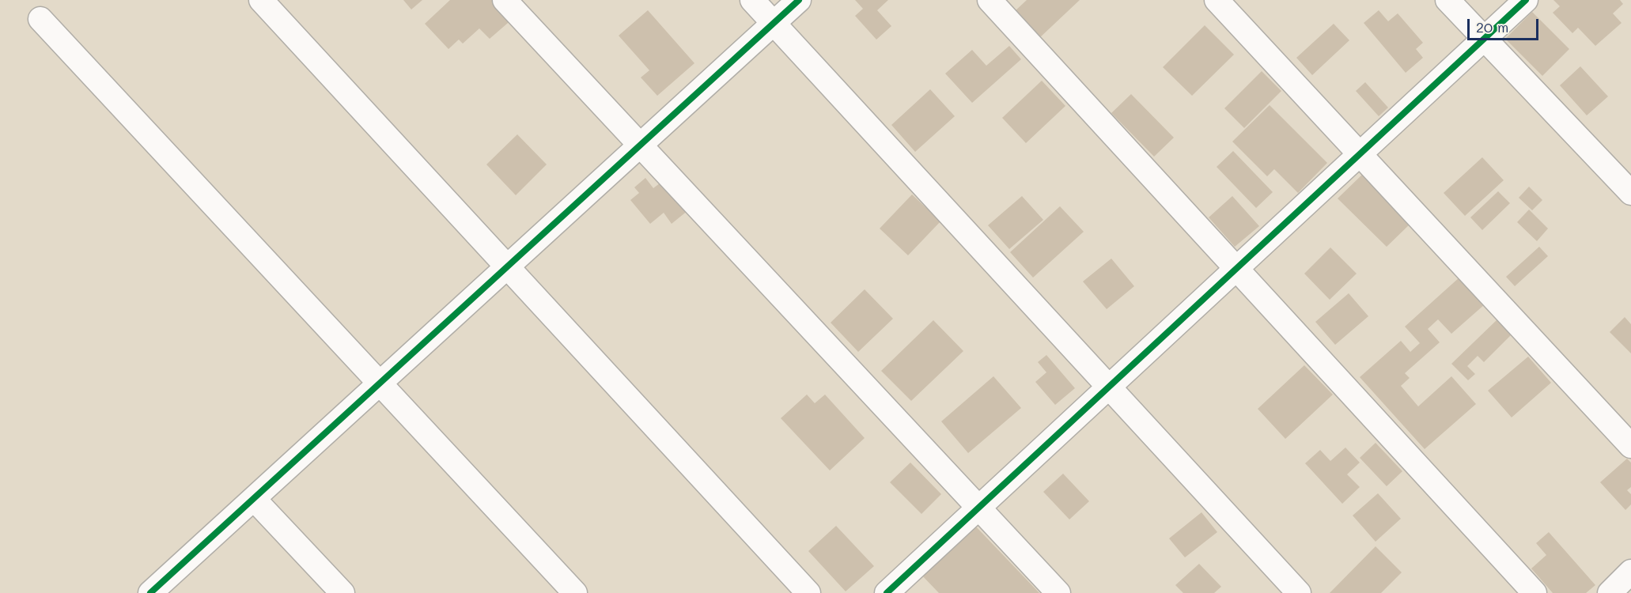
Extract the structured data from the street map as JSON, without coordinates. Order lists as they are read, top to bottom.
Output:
{
  "scale_bar": "20 m"
}
